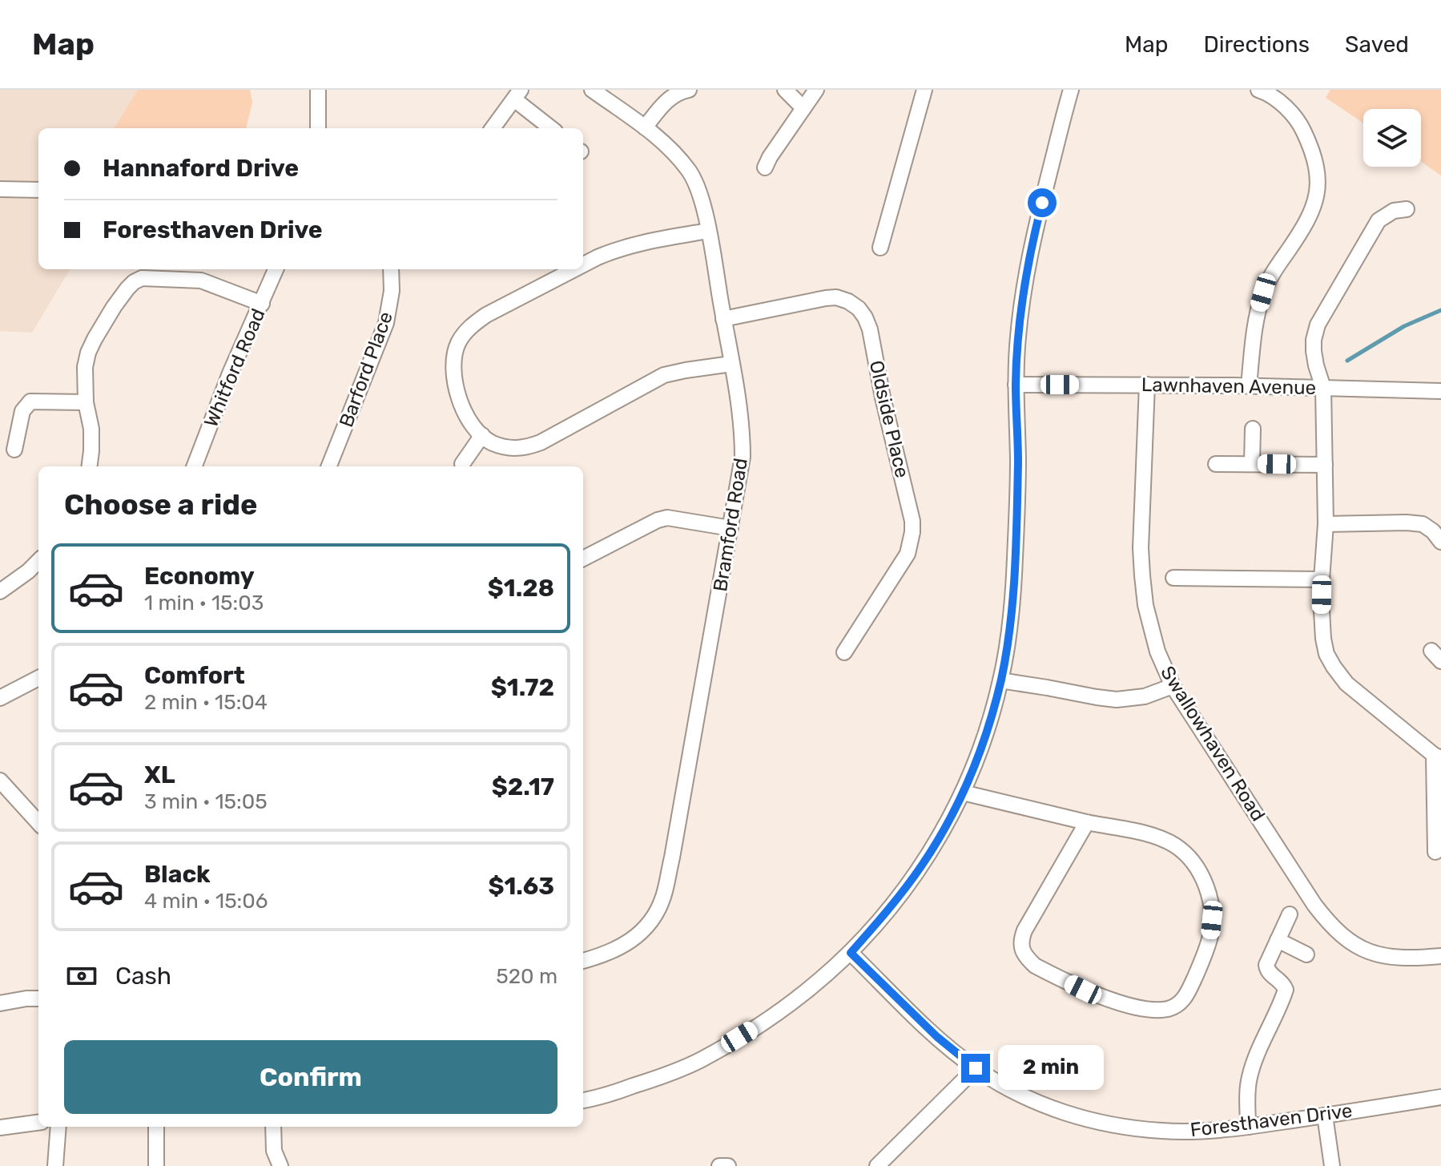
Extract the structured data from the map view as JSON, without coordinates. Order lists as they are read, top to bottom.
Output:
{
  "streets": {
    "street": [
      "Whitford Road",
      "Barford Place",
      "Lawnhaven Avenue",
      "Oldside Place",
      "Bramford Road",
      "Swallowhaven Road",
      "Foresthaven Drive"
    ]
  },
  "crossings": [
    ["Lawnhaven Avenue", "Swallowhaven Road"],
    ["Oldside Place", "Bramford Road"]
  ],
  "page": {
    "header": "Map",
    "nav": ["Map", "Directions", "Saved"],
    "banner": ["Hannaford Drive", "Foresthaven Drive"],
    "heading": "Choose a ride",
    "list": [
      {
        "name": "Economy",
        "note": "1 min · 15:03",
        "value": "$1.28"
      },
      {
        "name": "Comfort",
        "note": "2 min · 15:04",
        "value": "$1.72"
      },
      {
        "name": "XL",
        "note": "3 min · 15:05",
        "value": "$2.17"
      },
      {
        "name": "Black",
        "note": "4 min · 15:06",
        "value": "$1.63"
      }
    ],
    "pay": ["Cash", "520 m"],
    "buttons": "Confirm",
    "bubble": "2 min"
  }
}
